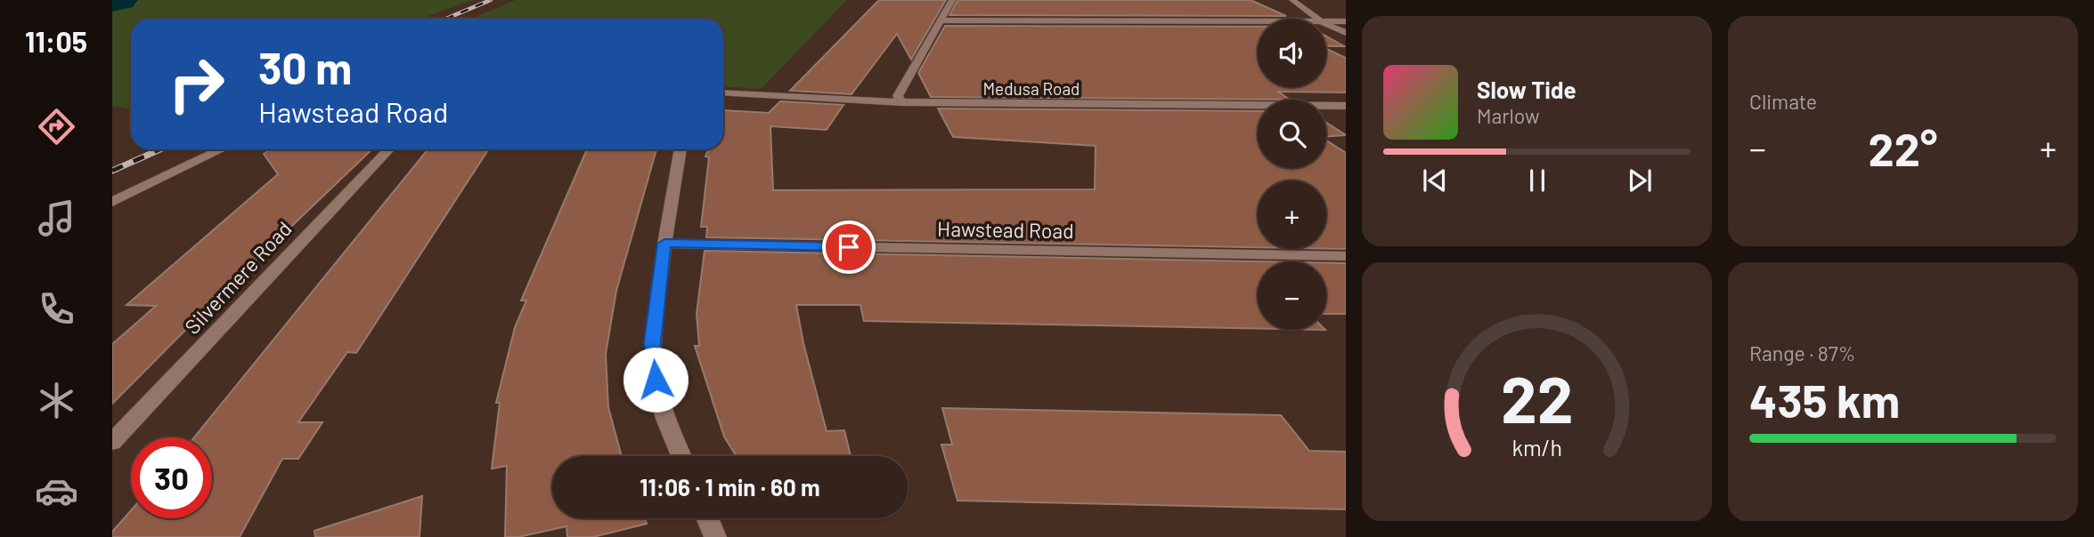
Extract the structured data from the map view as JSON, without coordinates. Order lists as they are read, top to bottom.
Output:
{
  "streets": {
    "street": ["Medusa Road", "Hawstead Road", "Silvermere Road"]
  },
  "page": {
    "tabs": "11:05",
    "tile": [
      "Climate",
      ["Range · 87%", "435 km"]
    ],
    "map_buttons": ["+", "−"],
    "turn": ["30 m", "Hawstead Road"],
    "song": ["Slow Tide", "Marlow"],
    "heat": ["−", "22°", "+"],
    "limit": "30",
    "trip": "11:06 · 1 min · 60 m",
    "gauge": ["22", "km/h"]
  }
}
